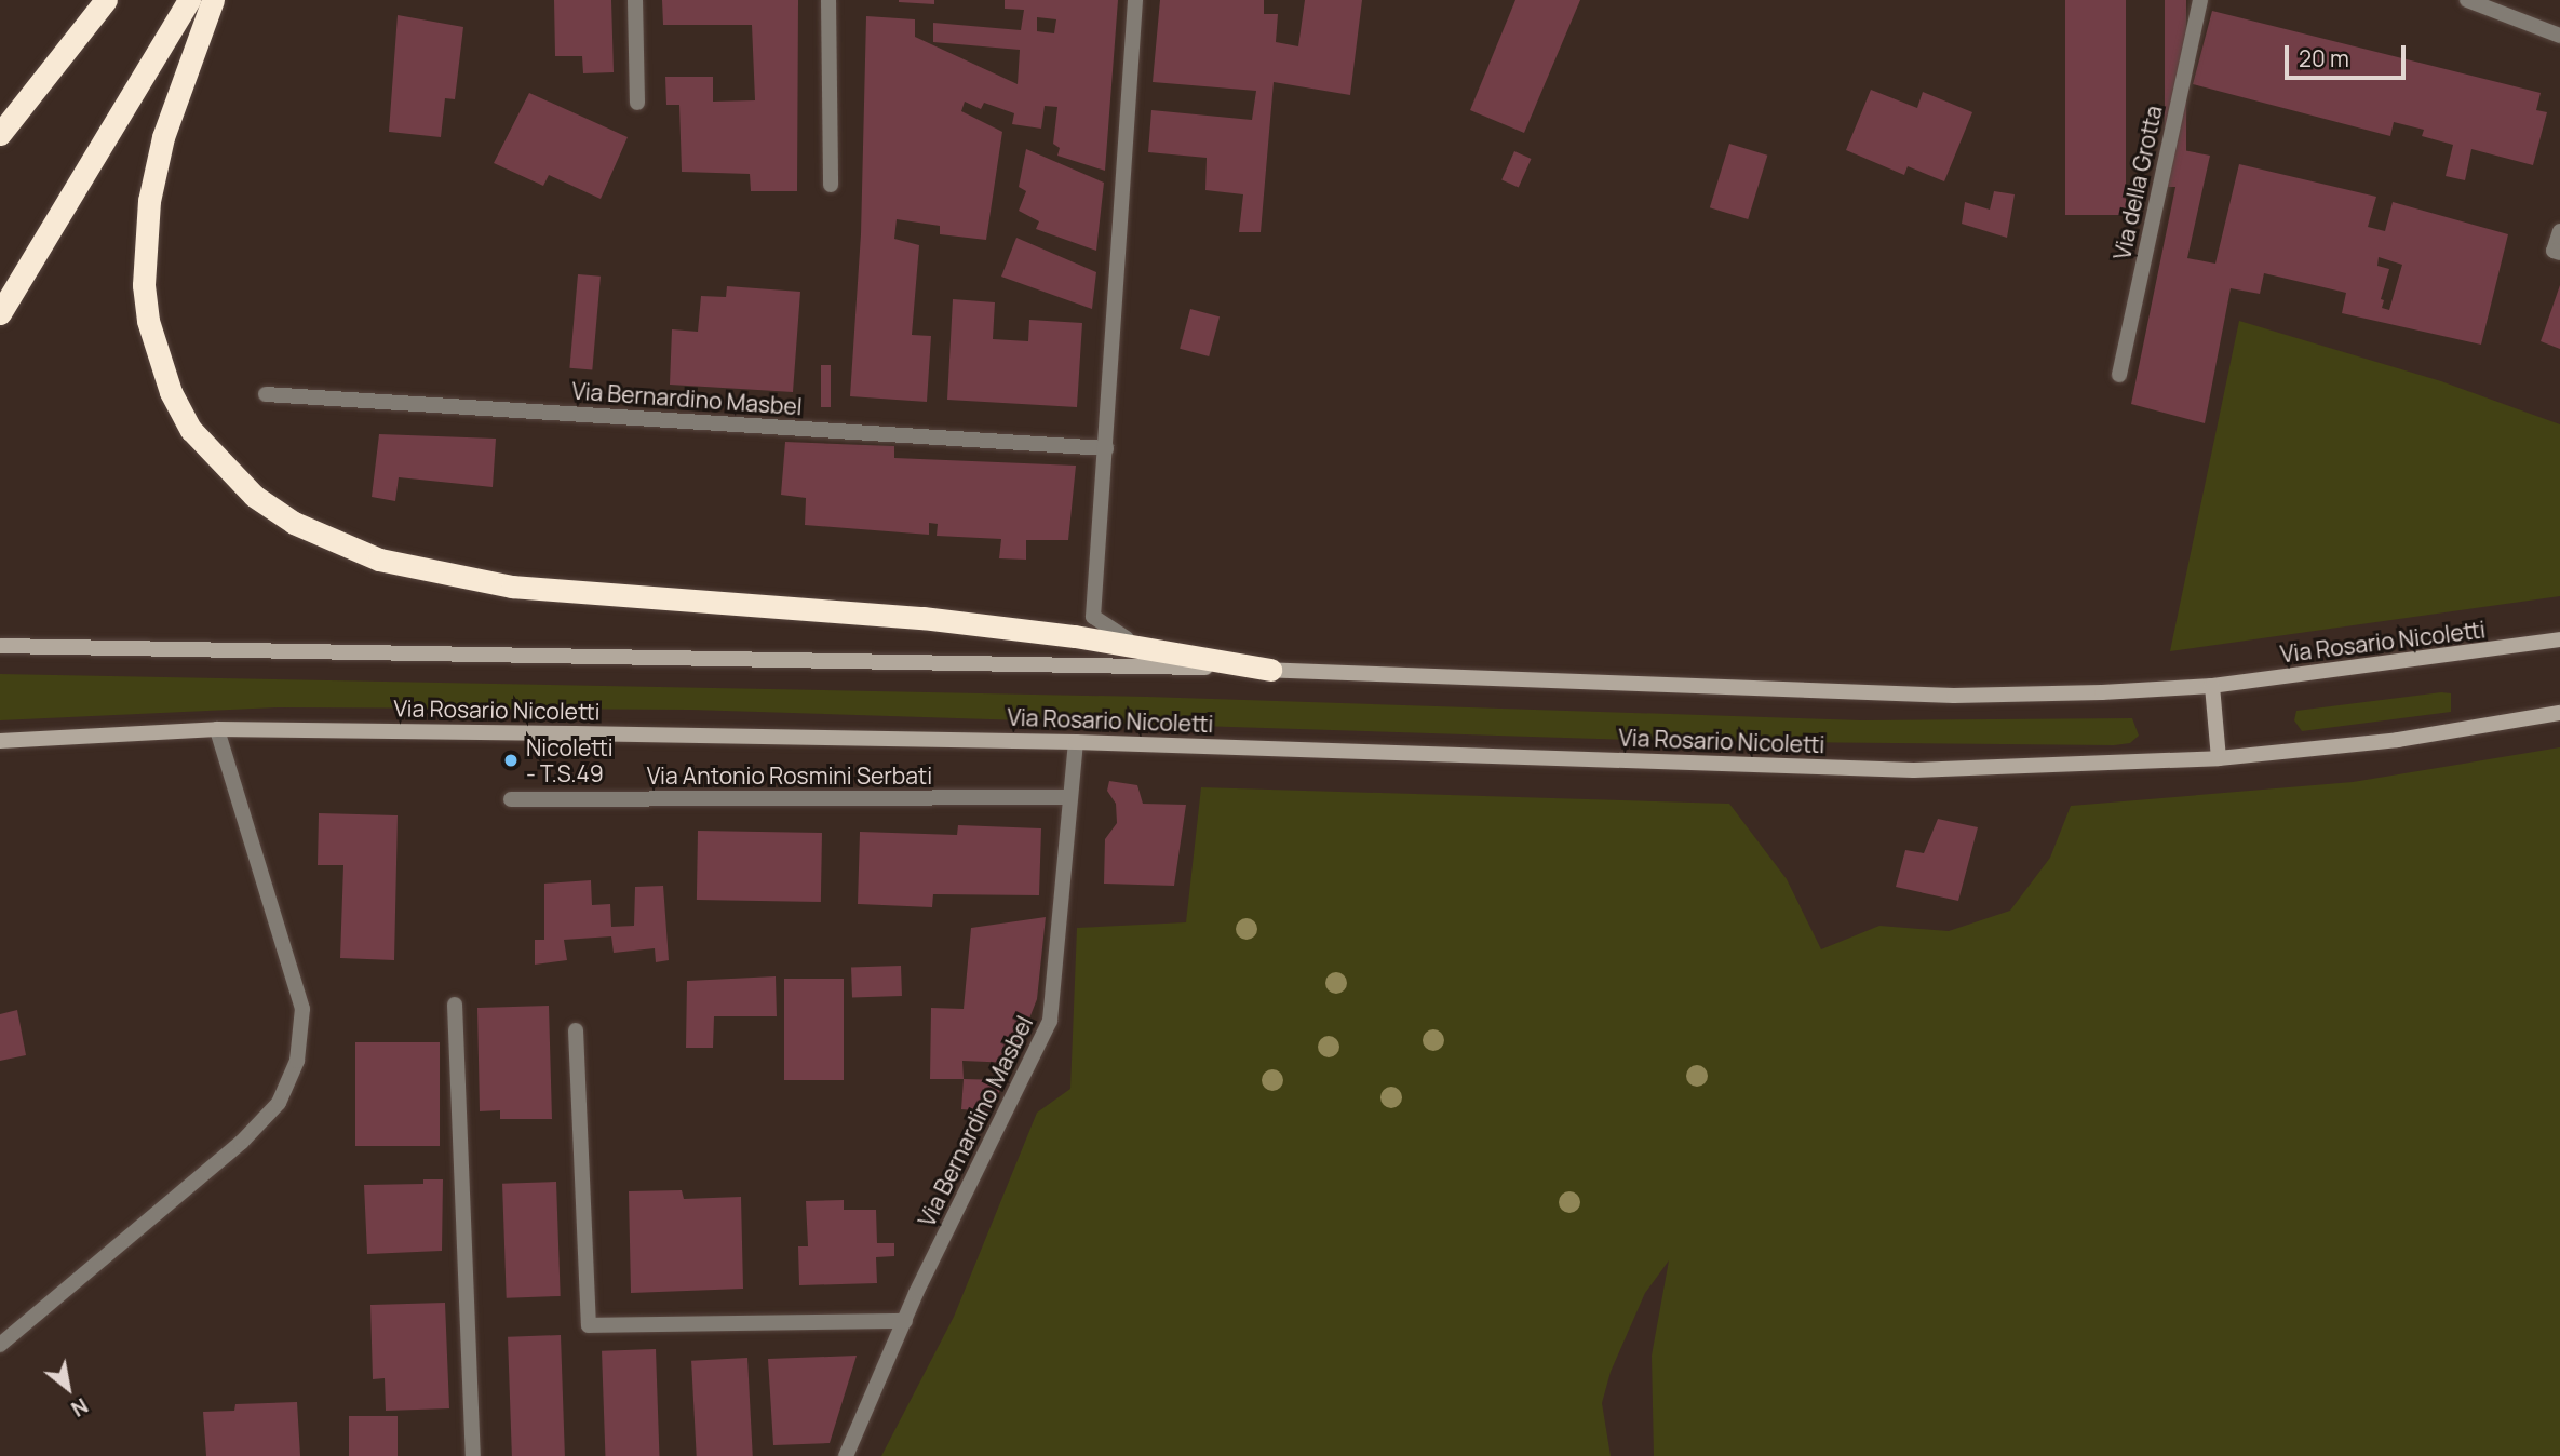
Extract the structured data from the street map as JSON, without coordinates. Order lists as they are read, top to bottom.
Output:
{
  "streets": {
    "main road": ["Via Rosario Nicoletti"],
    "street": ["Via della Grotta", "Via Bernardino Masbel", "Via Antonio Rosmini Serbati"]
  },
  "crossings": [
    ["Via Bernardino Masbel", "Via Rosario Nicoletti"],
    ["Via Bernardino Masbel", "Via Antonio Rosmini Serbati"]
  ],
  "places": ["Nicoletti - T.S.49"],
  "scale_bar": "20 m",
  "north": "bottom right"
}
